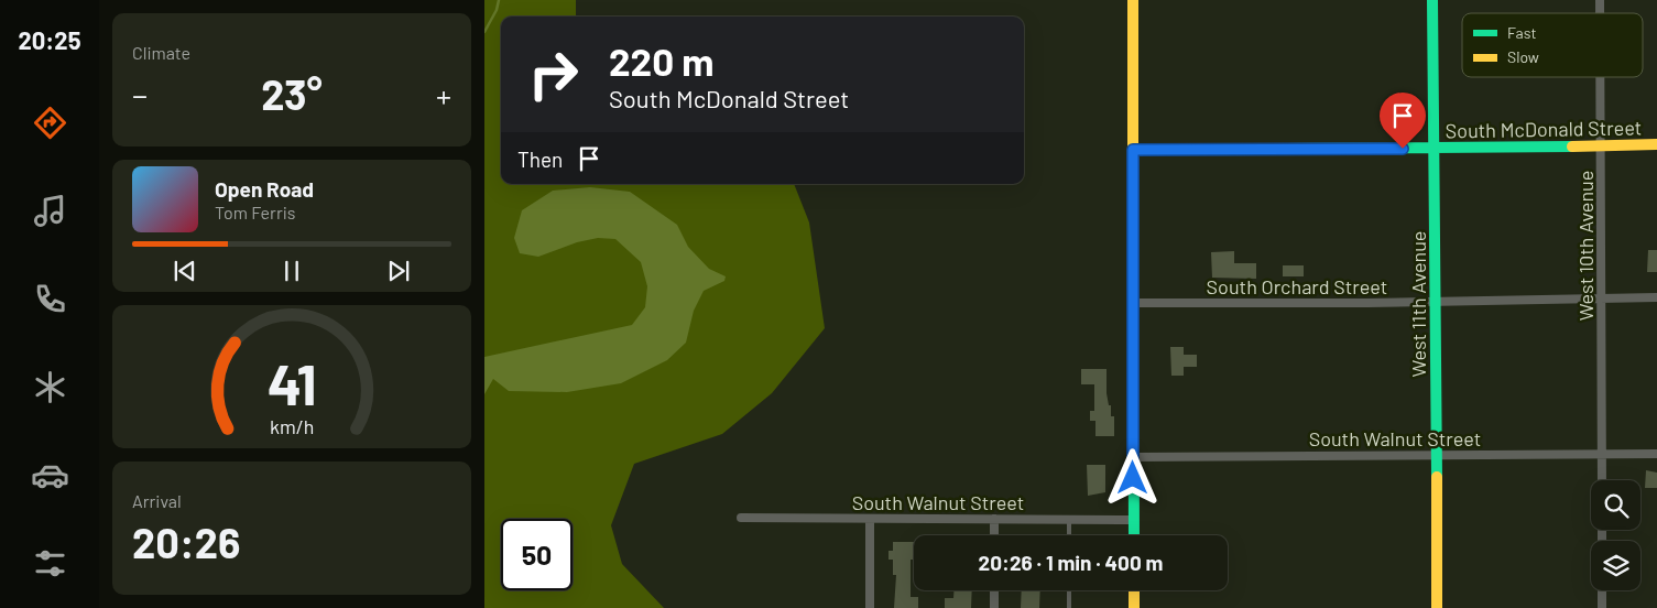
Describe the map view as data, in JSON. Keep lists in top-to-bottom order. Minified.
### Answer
{"streets":{"street":["South McDonald Street","West 10th Avenue","South Orchard Street","West 11th Avenue","South Walnut Street"]},"crossings":[["South McDonald Street","West 10th Avenue"],["South McDonald Street","West 11th Avenue"],["West 10th Avenue","South Orchard Street"],["West 10th Avenue","South Walnut Street"],["South Orchard Street","West 11th Avenue"],["West 11th Avenue","South Walnut Street"]],"legend":["Fast","Slow"],"page":{"tabs":"20:25","tile":["Climate",["Arrival","20:26"]],"turn":["220 m","South McDonald Street"],"heat":["−","23°","+"],"then":"Then","song":["Open Road","Tom Ferris"],"limit":"50","trip":"20:26 · 1 min · 400 m","gauge":["41","km/h"]}}
